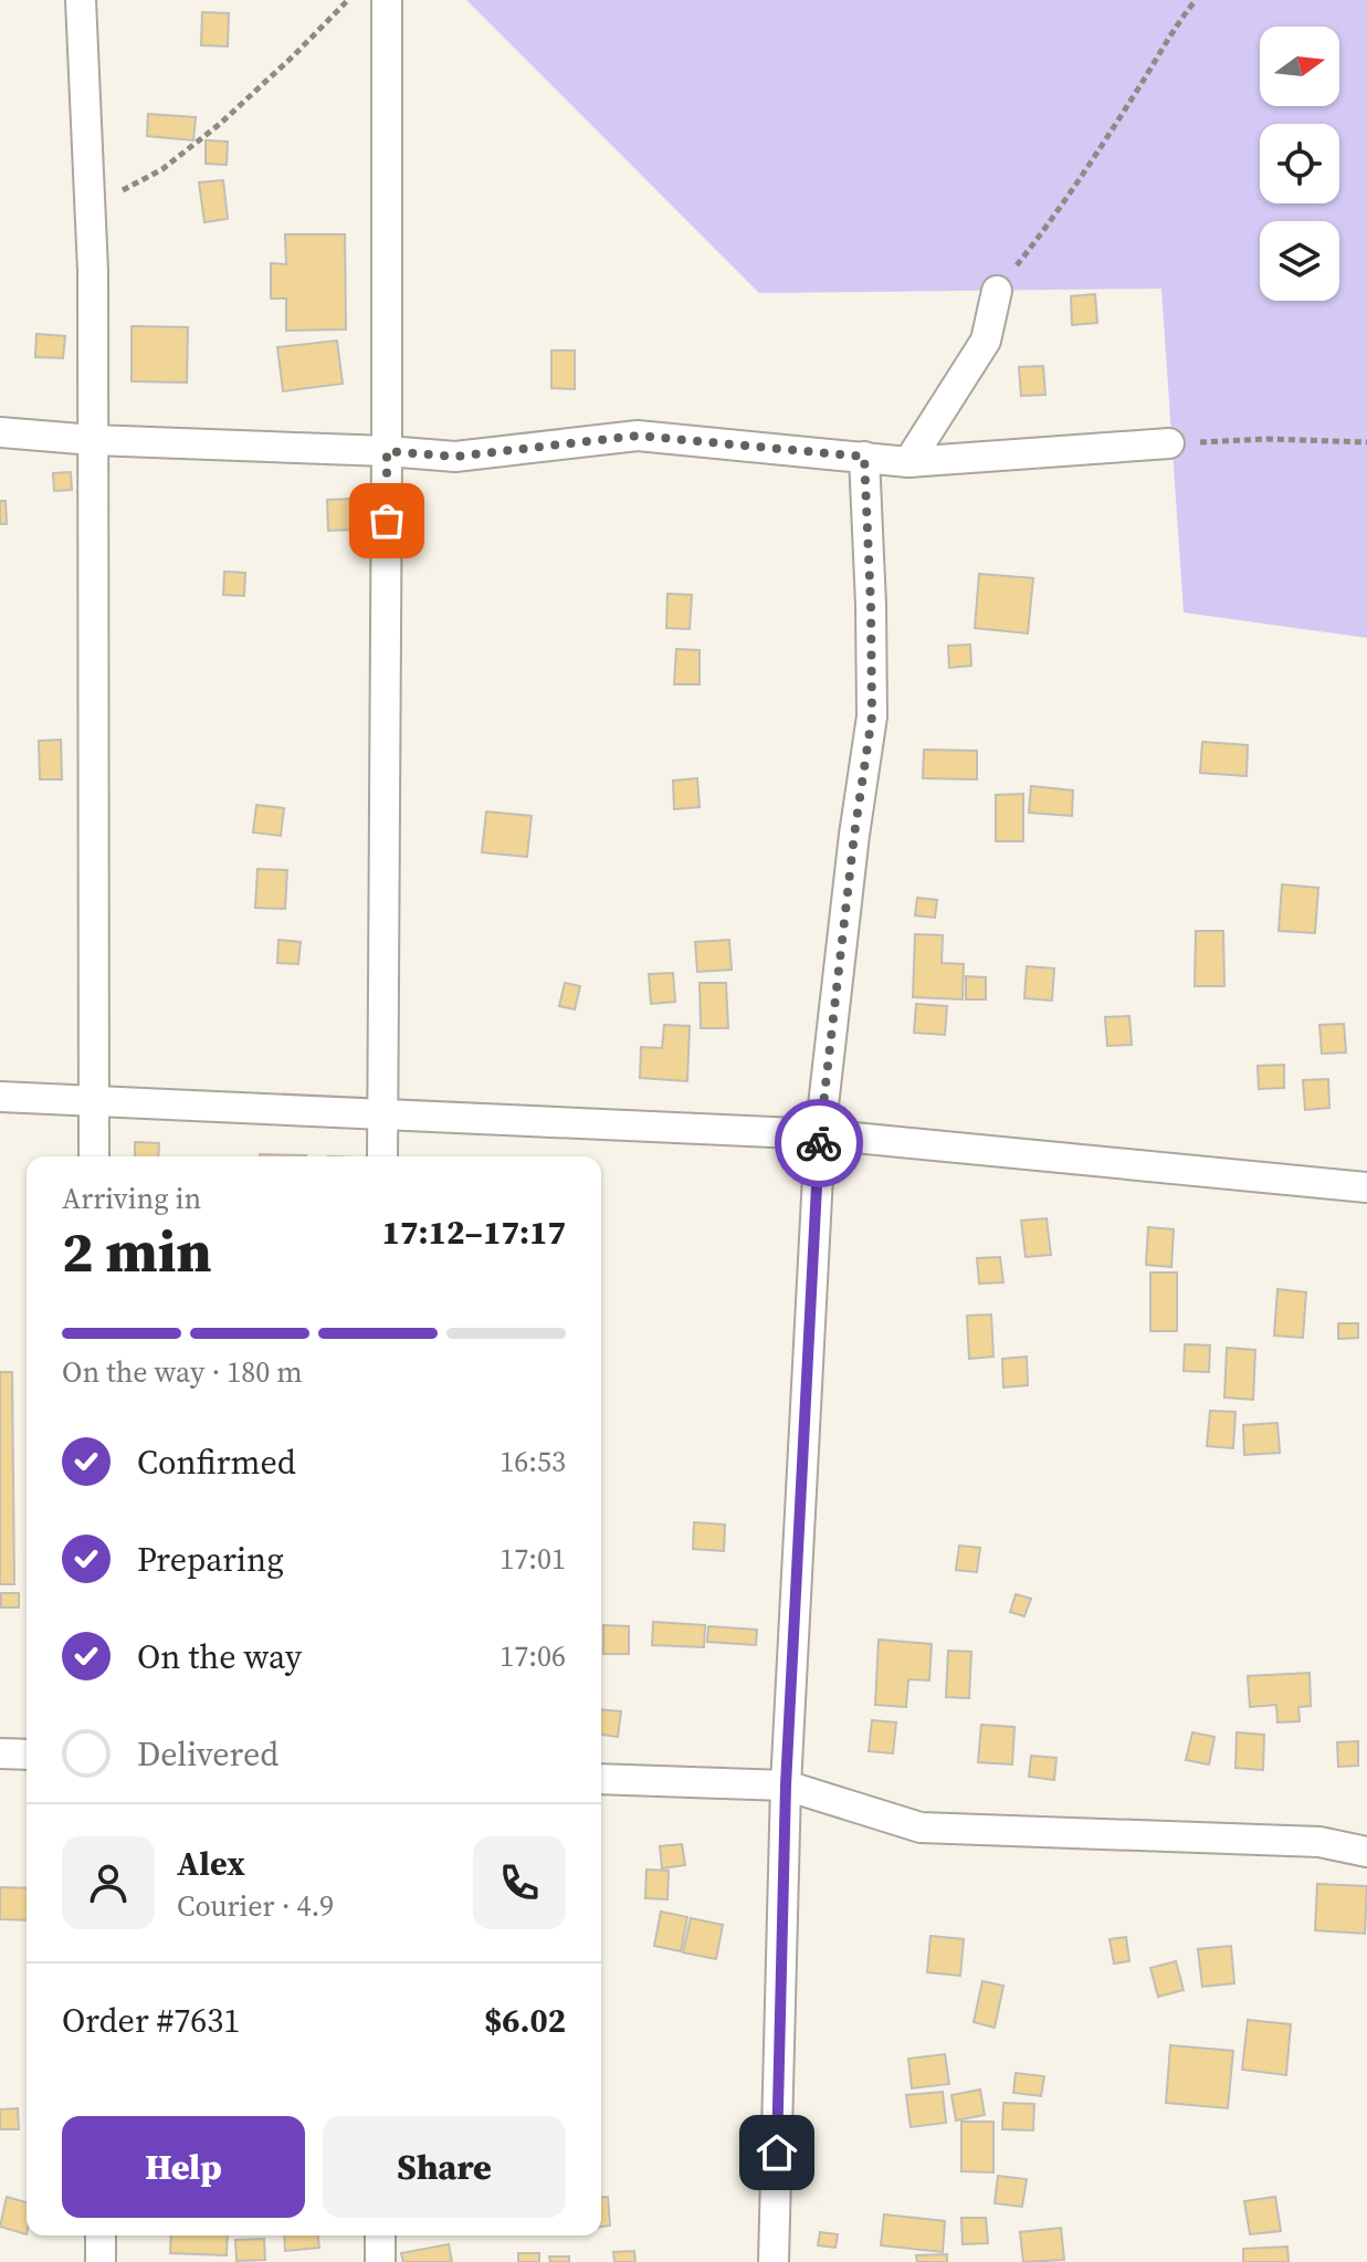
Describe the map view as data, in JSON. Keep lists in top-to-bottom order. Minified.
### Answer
{"north":"right","page":{"heading":["2 min","Arriving in","17:12–17:17"],"panel":["Alex","Courier · 4.9","Order #7631","$6.02"],"bar":"On the way · 180 m","list":[["Confirmed","16:53"],["Preparing","17:01"],["On the way","17:06"],"Delivered"],"buttons":["Help","Share"]}}
